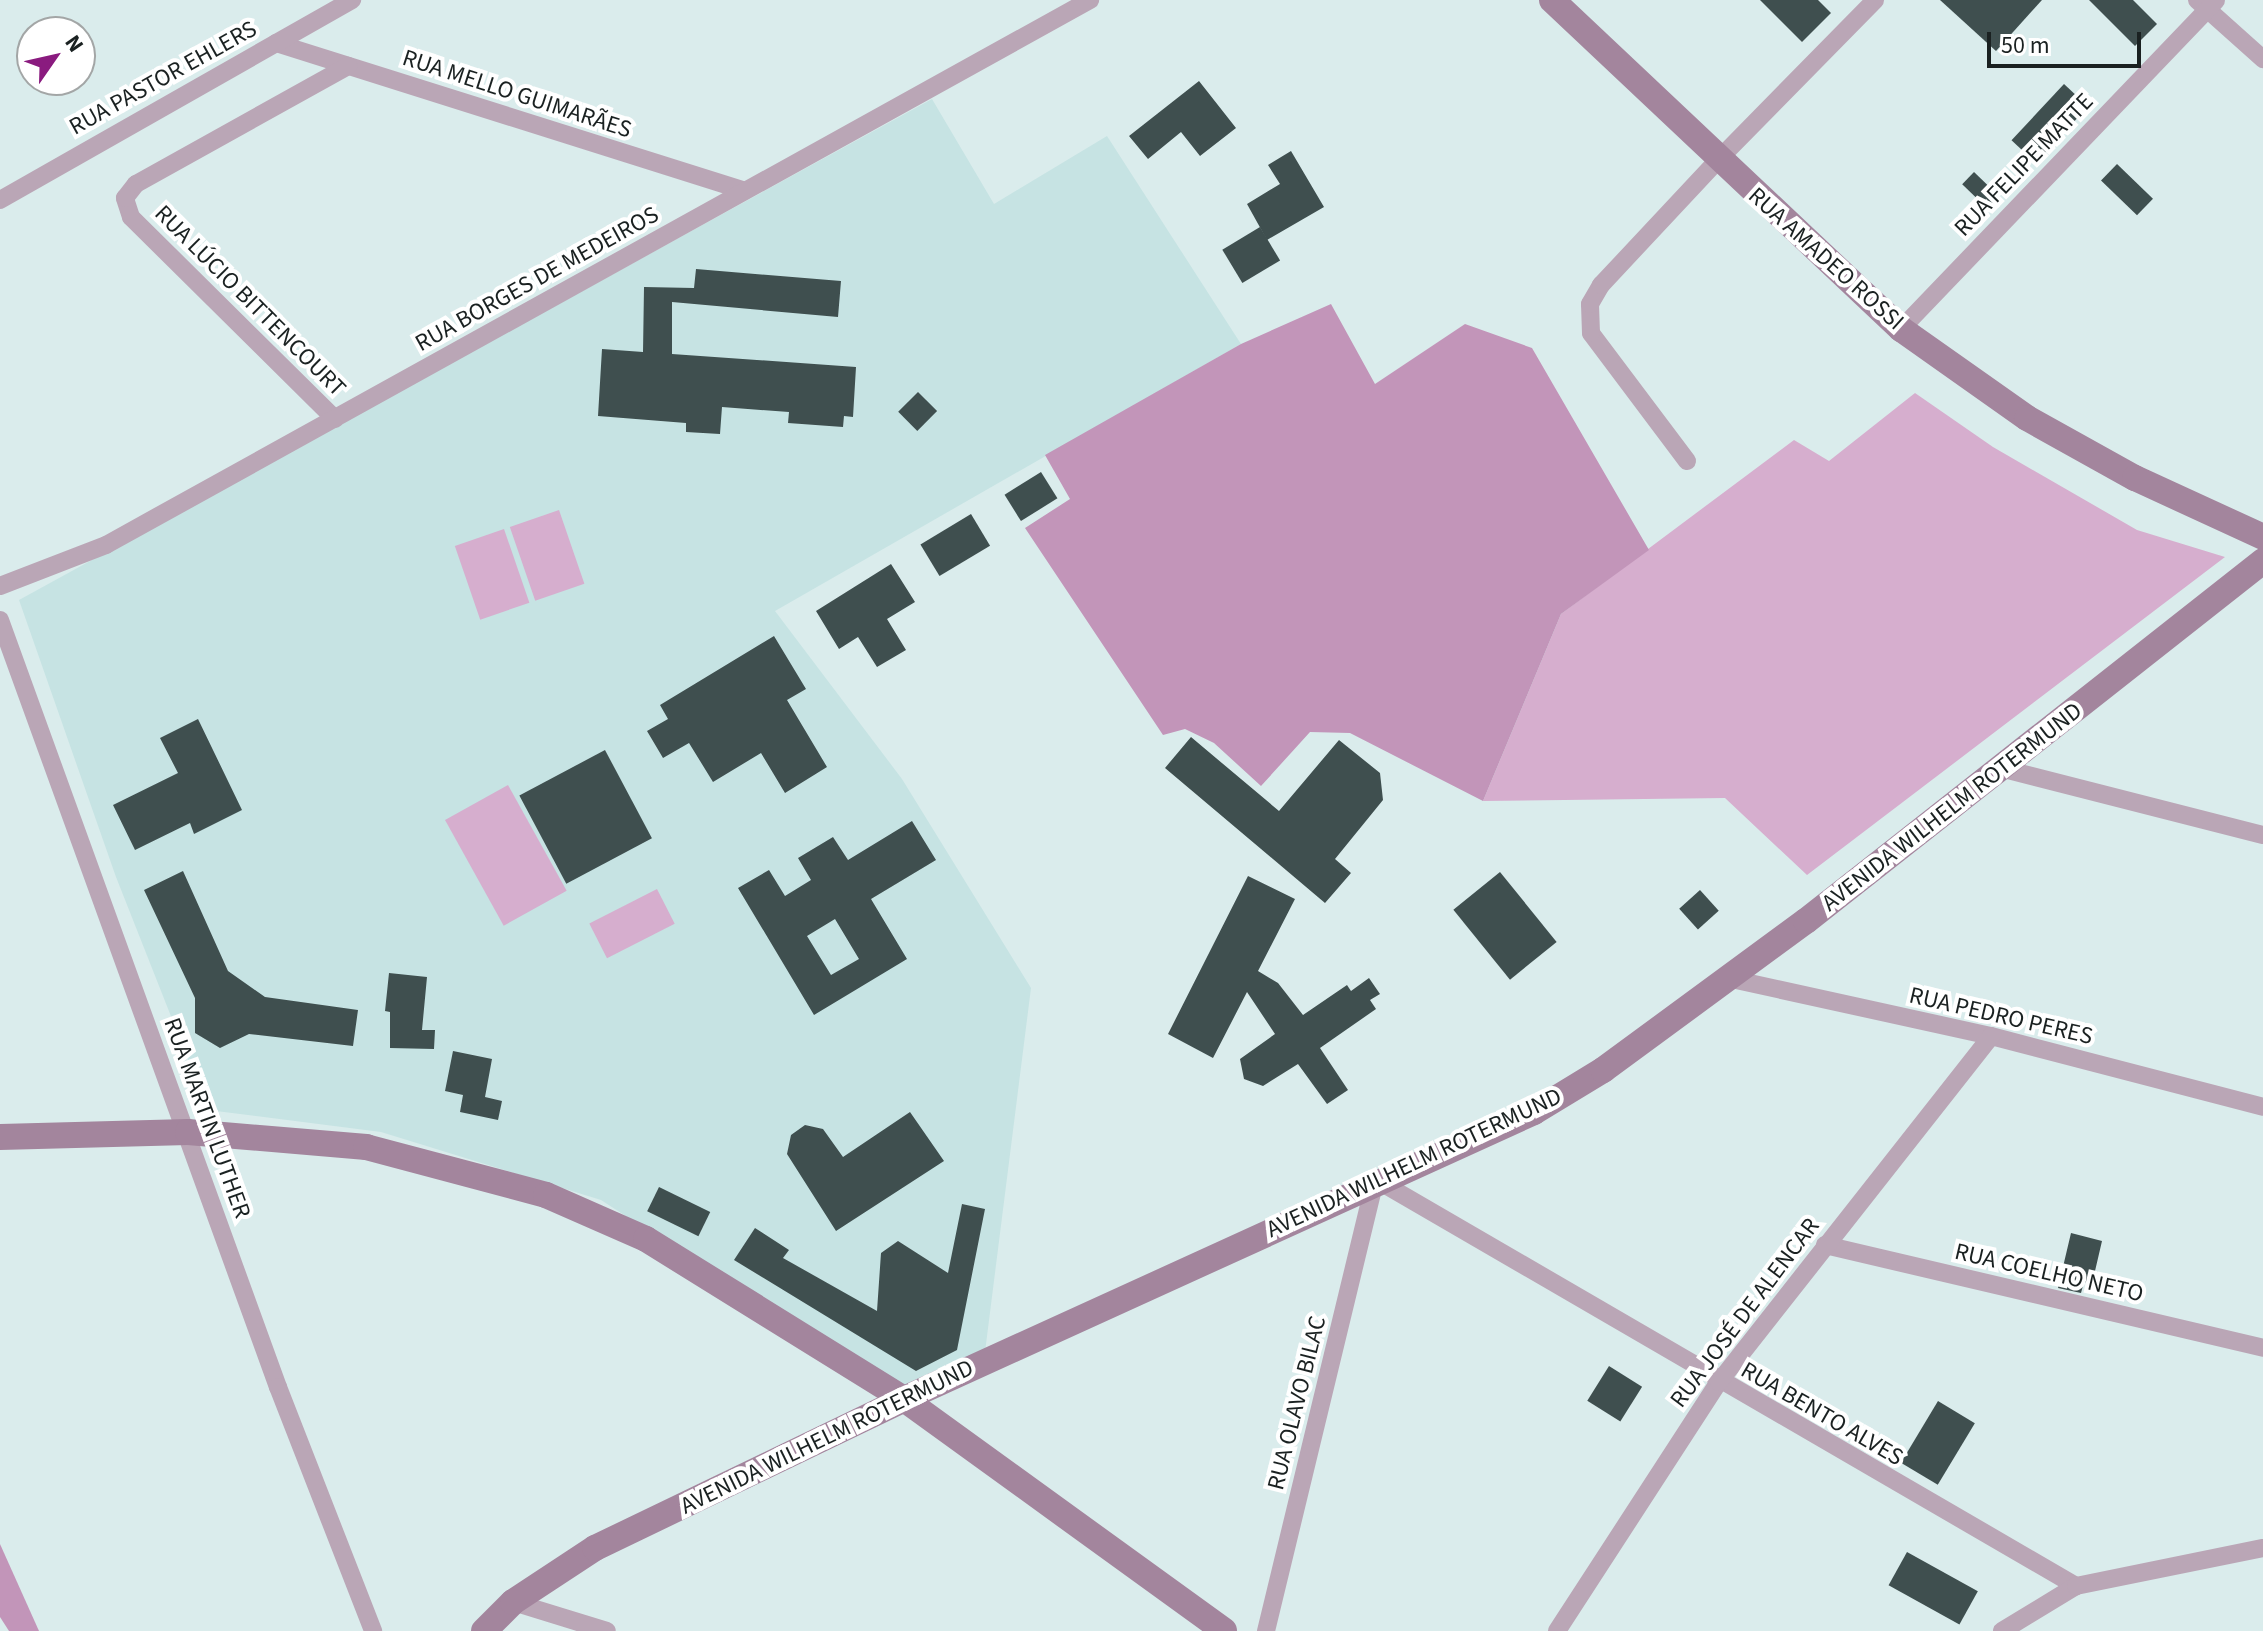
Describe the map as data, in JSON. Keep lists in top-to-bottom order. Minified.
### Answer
{"streets":{"street":["RUA PASTOR EHLERS","RUA MELLO GUIMARÃES","RUA FELIPE MATTE","RUA AMADEO ROSSI","RUA BORGES DE MEDEIROS","RUA LÚCIO BITTENCOURT","AVENIDA WILHELM ROTERMUND","RUA PEDRO PERES","RUA MARTIN LUTHER","RUA COELHO NETO","RUA JOSÉ DE ALENCAR","RUA OLAVO BILAC","RUA BENTO ALVES"]},"crossings":[["RUA PASTOR EHLERS","RUA MELLO GUIMARÃES"],["RUA MELLO GUIMARÃES","RUA BORGES DE MEDEIROS"],["RUA MELLO GUIMARÃES","RUA LÚCIO BITTENCOURT"],["RUA FELIPE MATTE","RUA AMADEO ROSSI"],["RUA BORGES DE MEDEIROS","RUA LÚCIO BITTENCOURT"],["AVENIDA WILHELM ROTERMUND","RUA PEDRO PERES"],["AVENIDA WILHELM ROTERMUND","RUA OLAVO BILAC"],["AVENIDA WILHELM ROTERMUND","RUA BENTO ALVES"],["RUA PEDRO PERES","RUA JOSÉ DE ALENCAR"],["RUA COELHO NETO","RUA JOSÉ DE ALENCAR"],["RUA JOSÉ DE ALENCAR","RUA BENTO ALVES"],["RUA OLAVO BILAC","RUA BENTO ALVES"]],"scale_bar":"50 m","north":"top right"}
